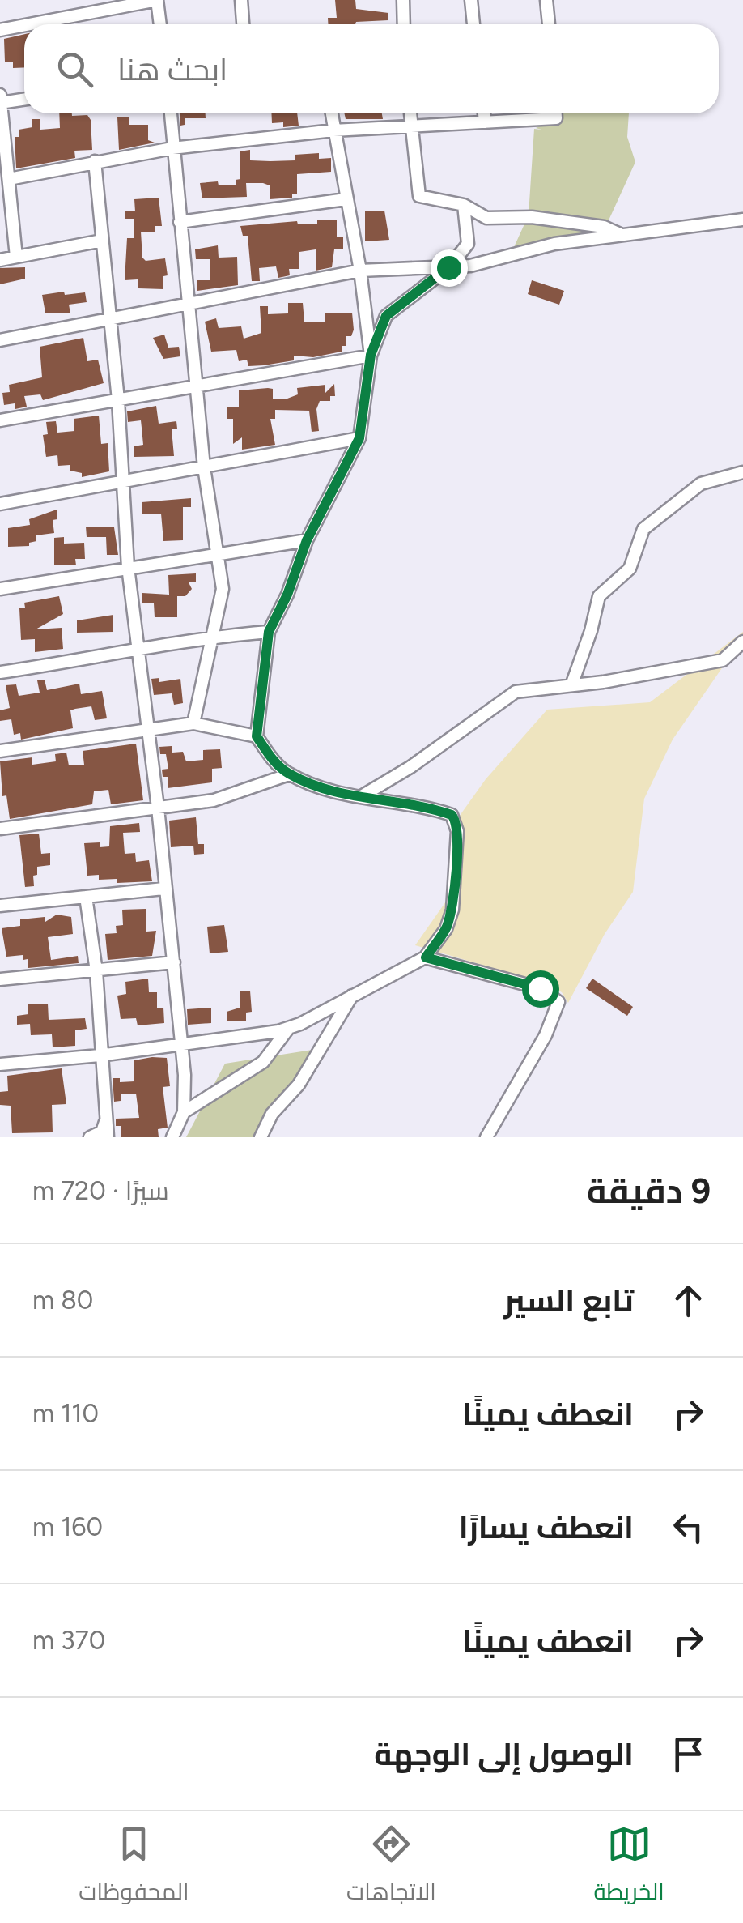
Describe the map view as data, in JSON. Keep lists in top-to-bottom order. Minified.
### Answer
{"page":{"search":"ابحث هنا","heading":["9 دقيقة","سيرًا · 720 m"],"list":[["تابع السير","80 m"],["انعطف يمينًا","110 m"],["انعطف يسارًا","160 m"],["انعطف يمينًا","370 m"],"الوصول إلى الوجهة"],"nav":["الخريطة","الاتجاهات","المحفوظات"]}}
